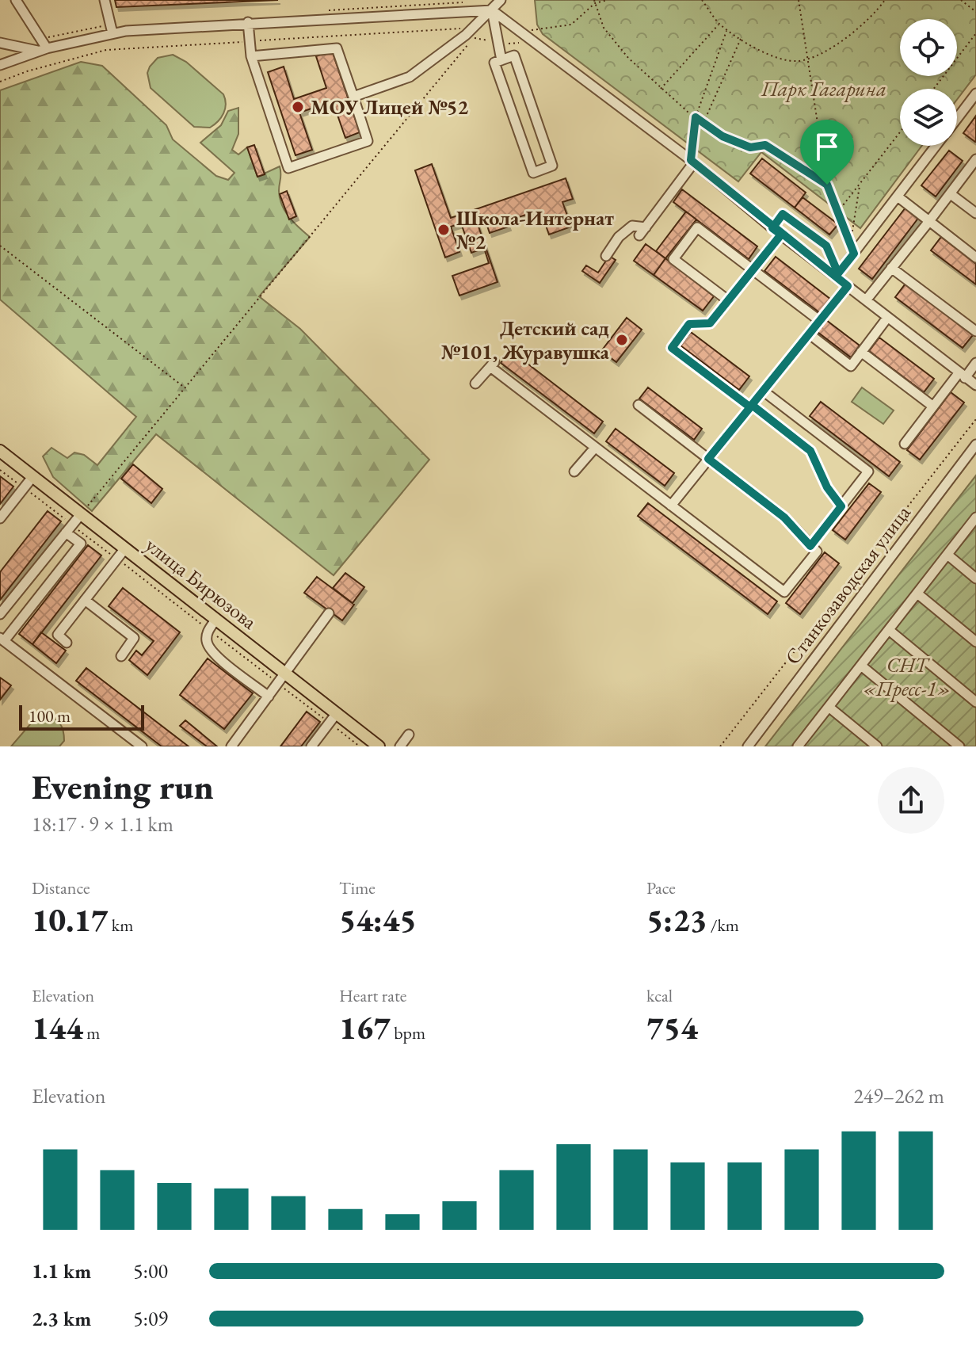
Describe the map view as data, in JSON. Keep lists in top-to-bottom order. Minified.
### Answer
{"streets":{"main road":["улица Бирюзова"],"street":["Станкозаводская улица"]},"parks":["Парк Гагарина","СНТ «Пресс-1»"],"places":["МОУ Лицей №52","Школа-Интернат №2","Детский сад №101, Журавушка"],"scale_bar":"100 m","page":{"scale":"100 m","heading":["Evening run","18:17 · 9 × 1.1 km"],"stats":[["Distance","10.17 km"],["Time","54:45"],["Pace","5:23 /km"],["Elevation","144 m"],["Heart rate","167 bpm"],["kcal","754"]],"chart":["Elevation","249–262 m"],"list":[{"name":"1.1 km","note":"5:00"},{"name":"2.3 km","note":"5:09"}]}}
